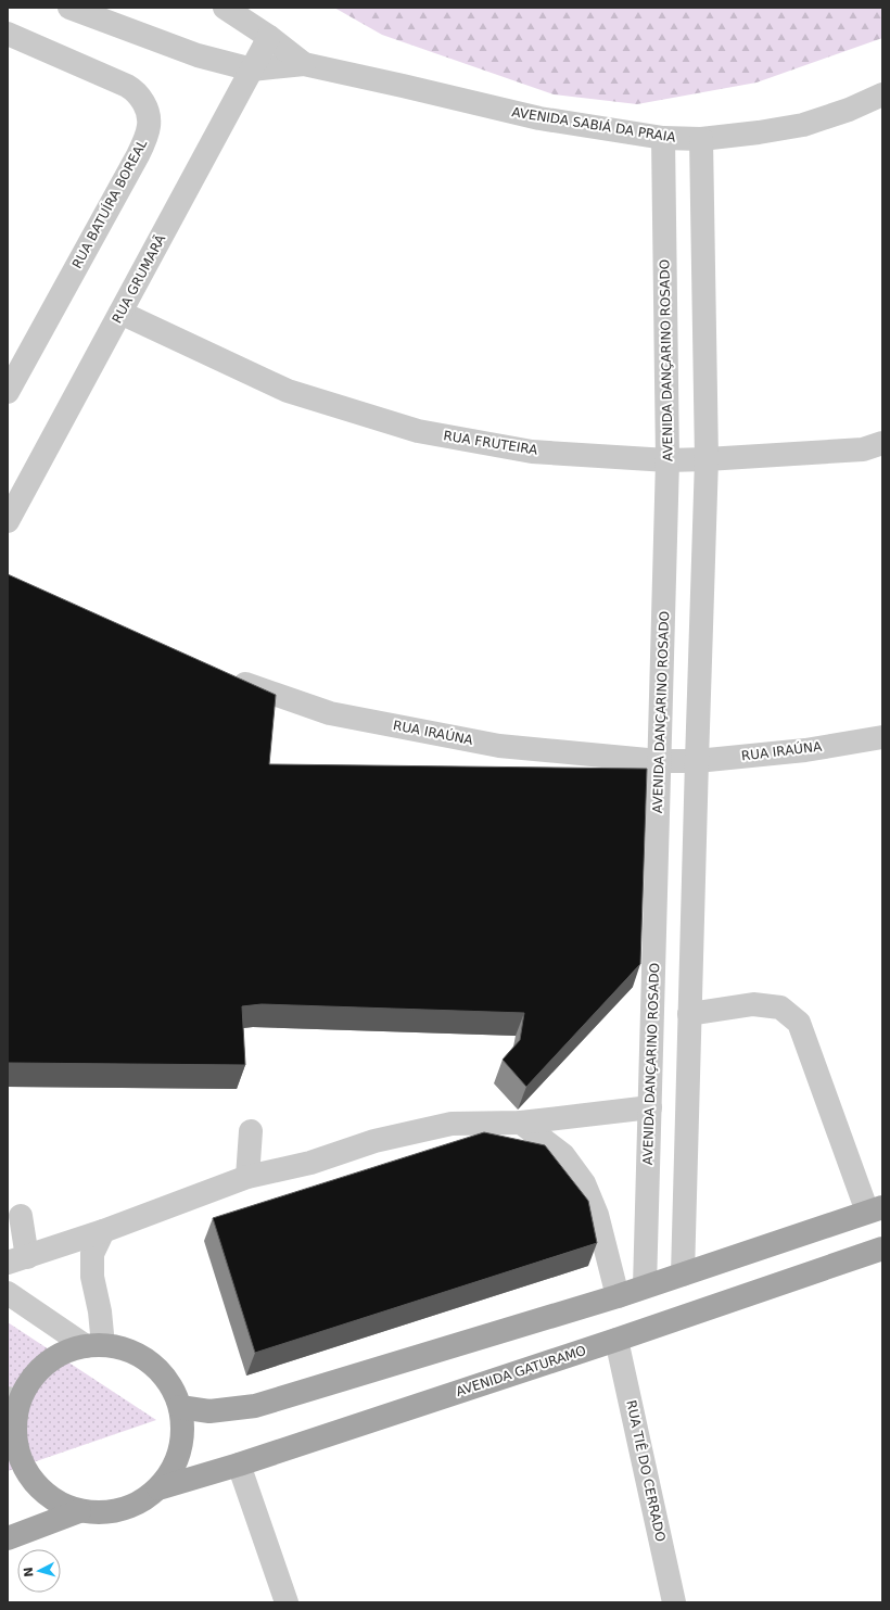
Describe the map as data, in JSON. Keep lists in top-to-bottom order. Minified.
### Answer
{"streets":{"main road":["AVENIDA GATURAMO"],"street":["AVENIDA SABIÁ DA PRAIA","RUA BATUÍRA BOREAL","RUA GRUMARÃ","AVENIDA DANÇARINO ROSADO","RUA FRUTEIRA","RUA IRAÚNA","RUA TIÊ DO CERRADO"]},"crossings":[["AVENIDA SABIÁ DA PRAIA","RUA GRUMARÃ"],["AVENIDA SABIÁ DA PRAIA","AVENIDA DANÇARINO ROSADO"],["RUA GRUMARÃ","RUA FRUTEIRA"],["AVENIDA DANÇARINO ROSADO","RUA FRUTEIRA"],["AVENIDA DANÇARINO ROSADO","RUA IRAÚNA"],["AVENIDA GATURAMO","RUA TIÊ DO CERRADO"]],"north":"left"}
